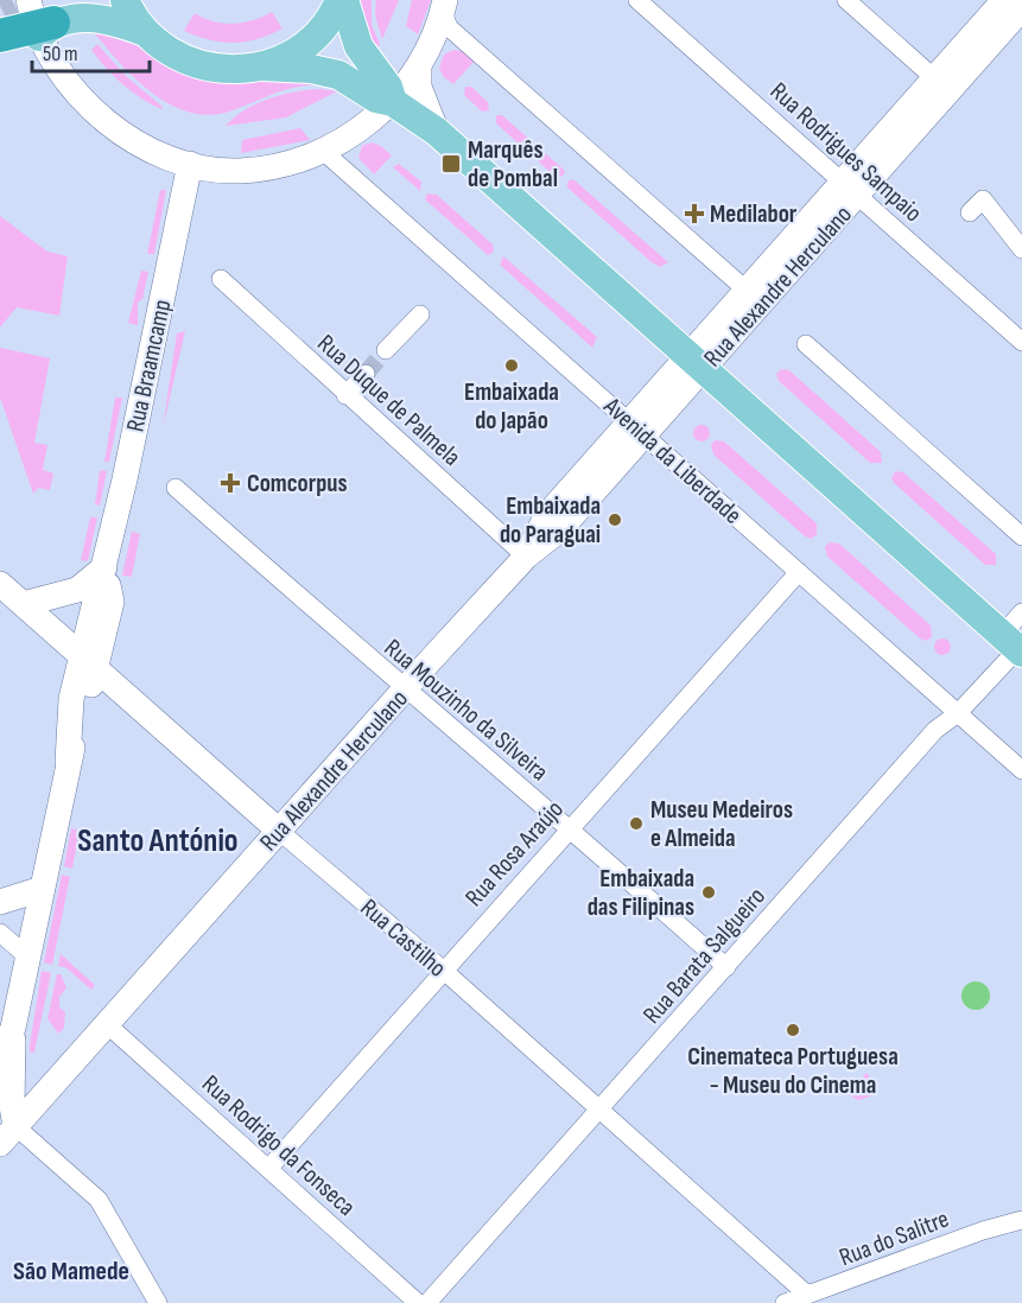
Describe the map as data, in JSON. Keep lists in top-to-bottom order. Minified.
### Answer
{"streets":{"street":["Rua Rodrigues Sampaio","Rua Alexandre Herculano","Rua Braamcamp","Rua Duque de Palmela","Avenida da Liberdade","Rua Mouzinho da Silveira","Rua Rosa Araújo","Rua Castilho","Rua Barata Salgueiro","Rua Rodrigo da Fonseca","Rua do Salitre"]},"crossings":[["Rua Rodrigues Sampaio","Rua Alexandre Herculano"],["Rua Alexandre Herculano","Rua Braamcamp"],["Rua Alexandre Herculano","Rua Duque de Palmela"],["Rua Alexandre Herculano","Avenida da Liberdade"],["Rua Alexandre Herculano","Rua Mouzinho da Silveira"],["Rua Alexandre Herculano","Rua Castilho"],["Rua Alexandre Herculano","Rua Rodrigo da Fonseca"],["Rua Braamcamp","Rua Castilho"],["Avenida da Liberdade","Rua Rosa Araújo"],["Avenida da Liberdade","Rua Barata Salgueiro"],["Rua Mouzinho da Silveira","Rua Rosa Araújo"],["Rua Mouzinho da Silveira","Rua Barata Salgueiro"],["Rua Rosa Araújo","Rua Castilho"],["Rua Rosa Araújo","Rua Rodrigo da Fonseca"],["Rua Castilho","Rua Barata Salgueiro"],["Rua Castilho","Rua do Salitre"]],"districts":["Santo António","São Mamede"],"places":{"transit":["Marquês de Pombal"],"health":["Medilabor","Comcorpus"],"other":["Embaixada do Japão","Embaixada do Paraguai","Museu Medeiros e Almeida","Embaixada das Filipinas","Cinemateca Portuguesa - Museu do Cinema"]},"scale_bar":"50 m"}
